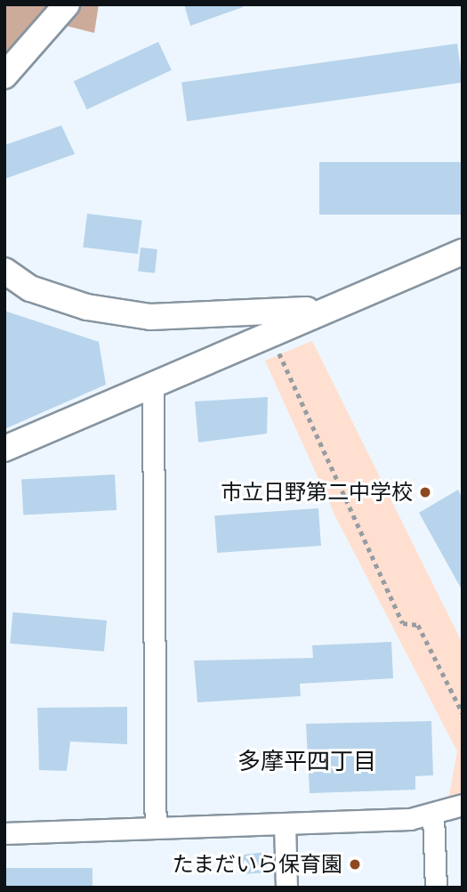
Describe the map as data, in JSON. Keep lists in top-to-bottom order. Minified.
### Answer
{"districts":["多摩平四丁目"],"places":["市立日野第二中学校","たまだいら保育園"]}
